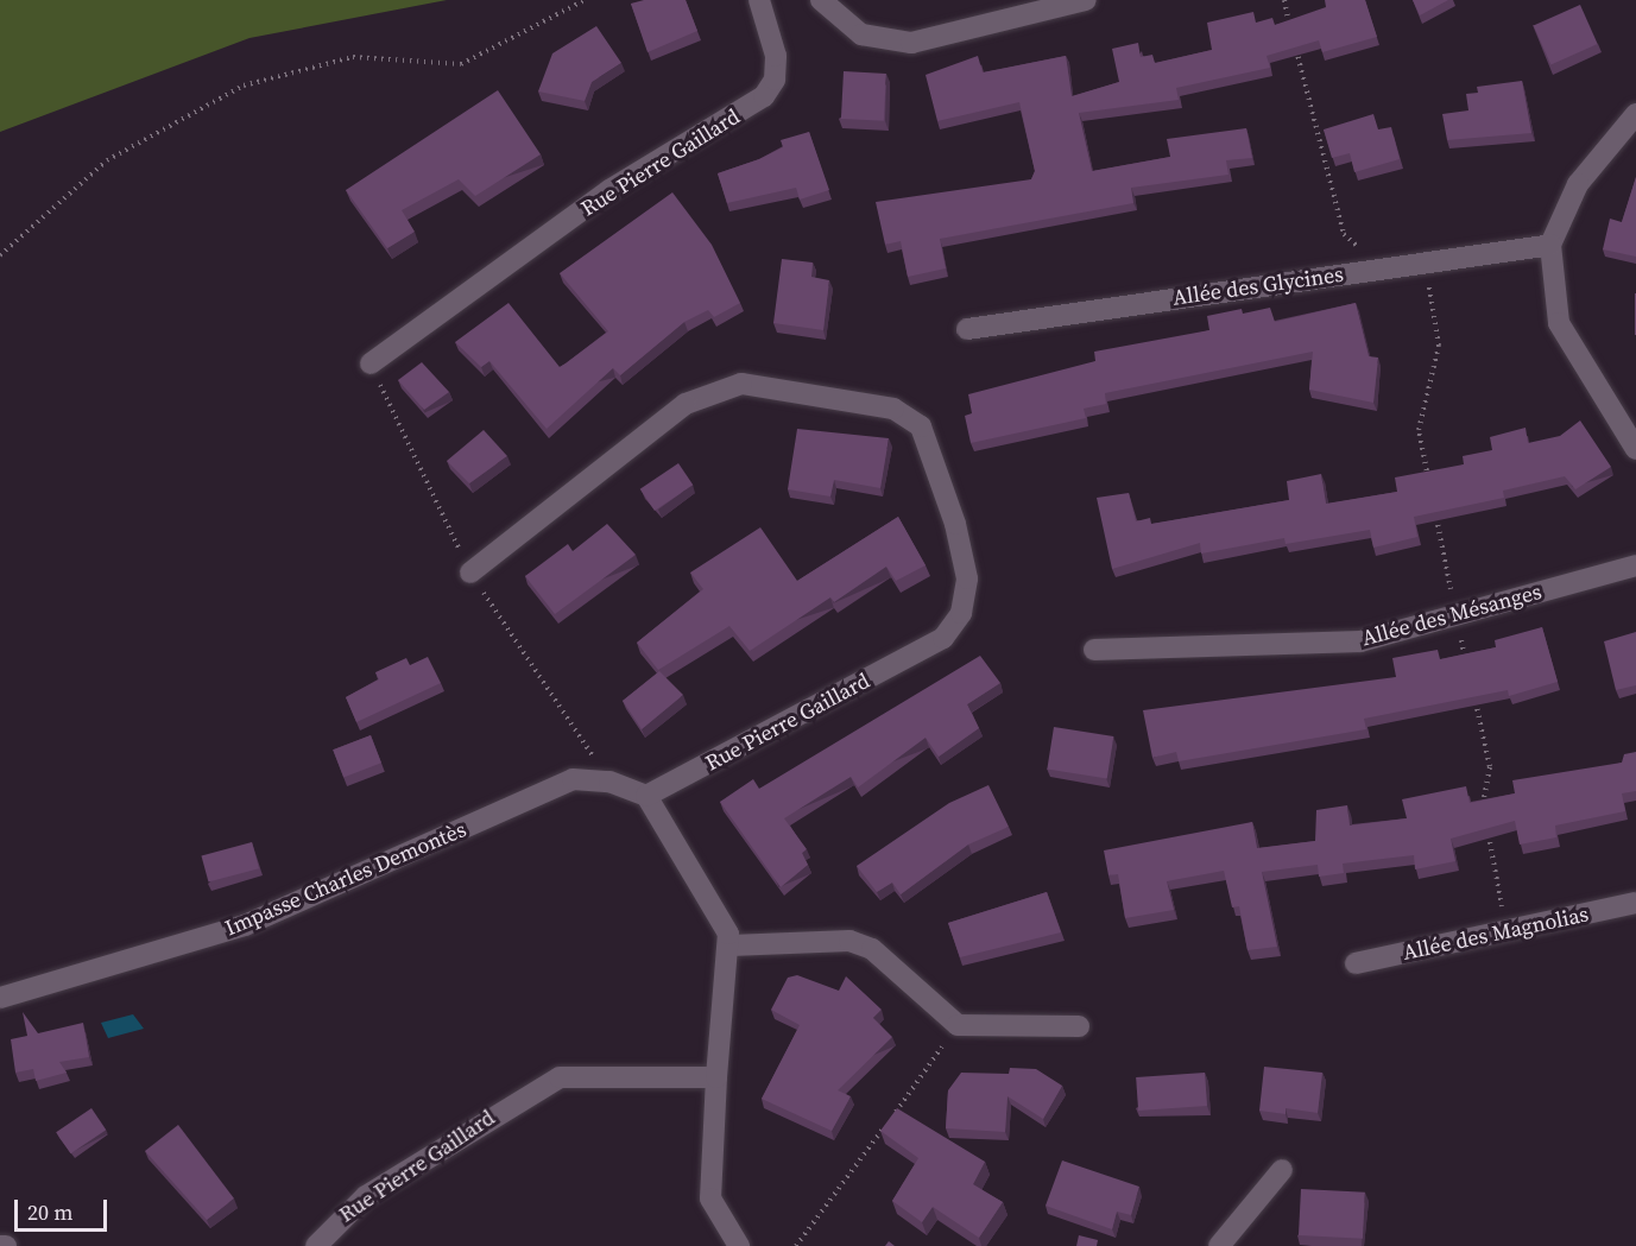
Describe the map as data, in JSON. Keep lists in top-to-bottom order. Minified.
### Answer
{"streets":{"street":["Rue Pierre Gaillard","Allée des Glycines","Allée des Mésanges","Impasse Charles Demontès","Allée des Magnolias"]},"crossings":[["Rue Pierre Gaillard","Impasse Charles Demontès"]],"scale_bar":"20 m"}
